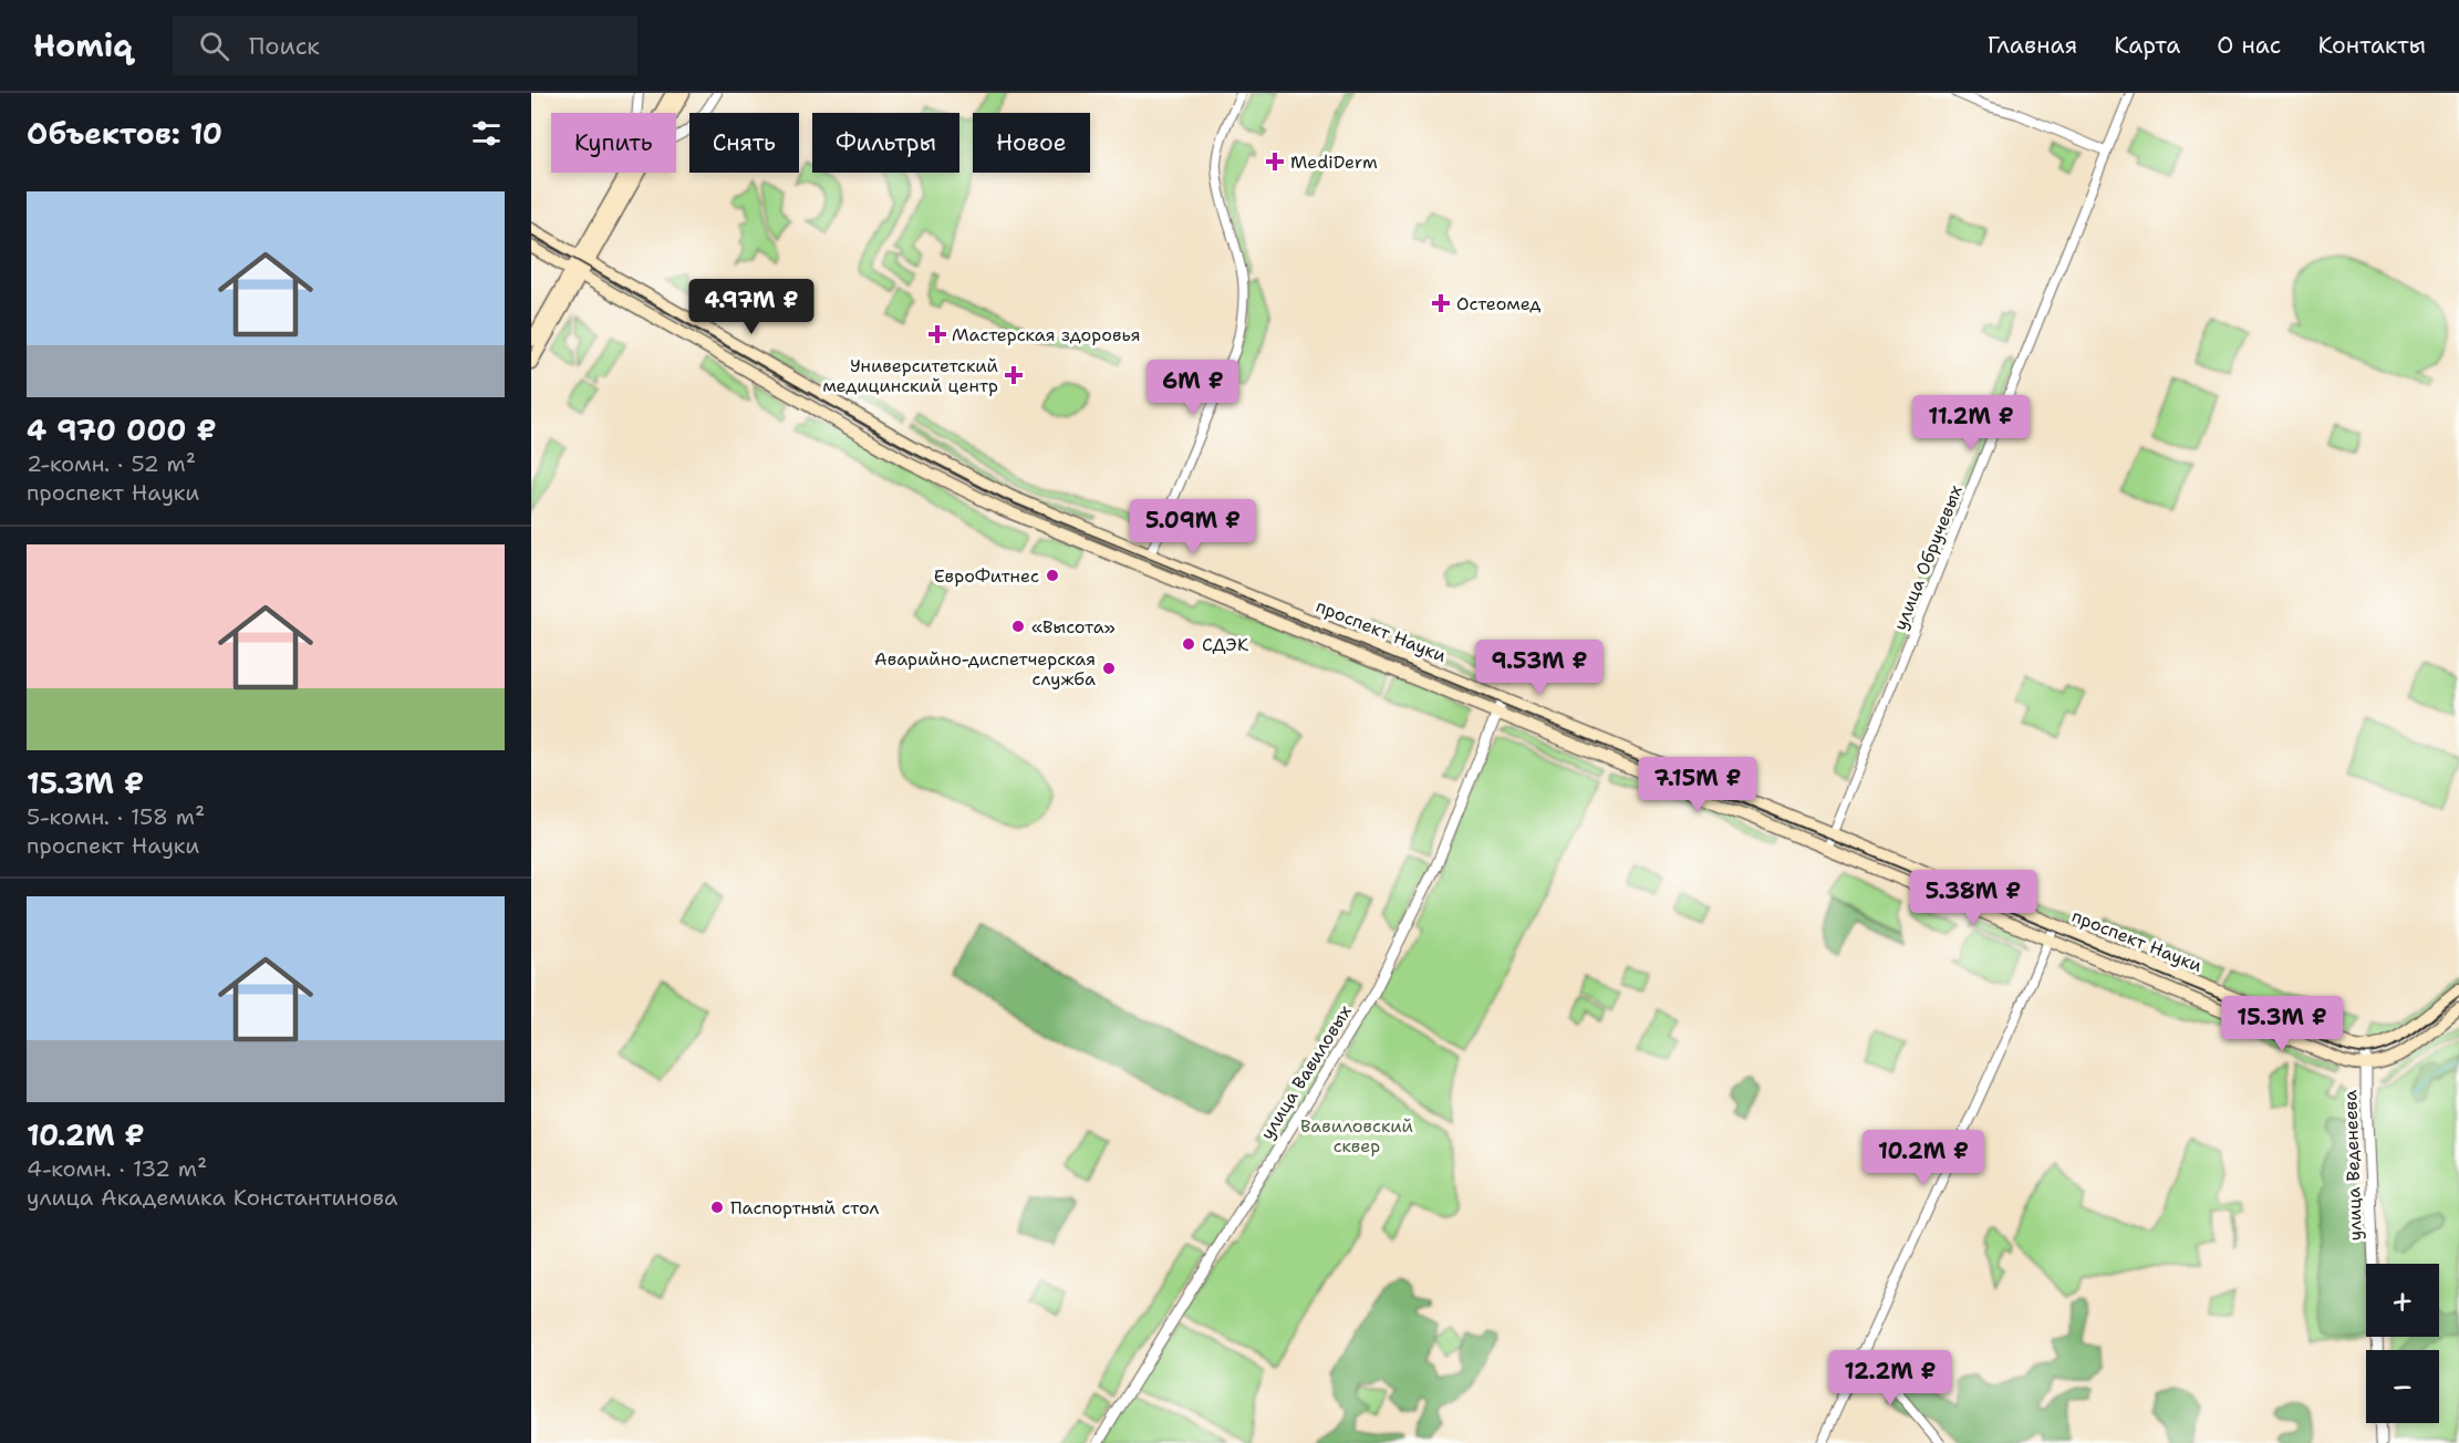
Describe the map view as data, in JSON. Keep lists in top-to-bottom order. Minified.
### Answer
{"streets":{"main road":["проспект Науки"],"street":["улица Обручевых","улица Вавиловых","улица Веденеева"]},"crossings":[["улица Обручевых","проспект Науки"],["проспект Науки","улица Вавиловых"],["проспект Науки","улица Веденеева"]],"parks":["Вавиловский сквер"],"places":{"health":["MediDerm","Остеомед","Мастерская здоровья","Университетский медицинский центр"],"other":["ЕвроФитнес","«Высота»","СДЭК","Аварийно-диспетчерская служба","Паспортный стол"]},"page":{"header":"Homiq","search":"Поиск","nav":["Главная","Карта","О нас","Контакты"],"heading":"Объектов: 10","chip":["Купить","Снять","Фильтры","Новое"],"list":[{"name":"4 970 000 ₽","note":"2-комн. · 52 m² · проспект Науки"},{"name":"15.3M ₽","note":"5-комн. · 158 m² · проспект Науки"},{"name":"10.2M ₽","note":"4-комн. · 132 m² · улица Академика Константинова"}],"price":["4.97M ₽","6M ₽","11.2M ₽","5.09M ₽","9.53M ₽","7.15M ₽","5.38M ₽","15.3M ₽","10.2M ₽","12.2M ₽"],"map_buttons":["+","−"]}}
